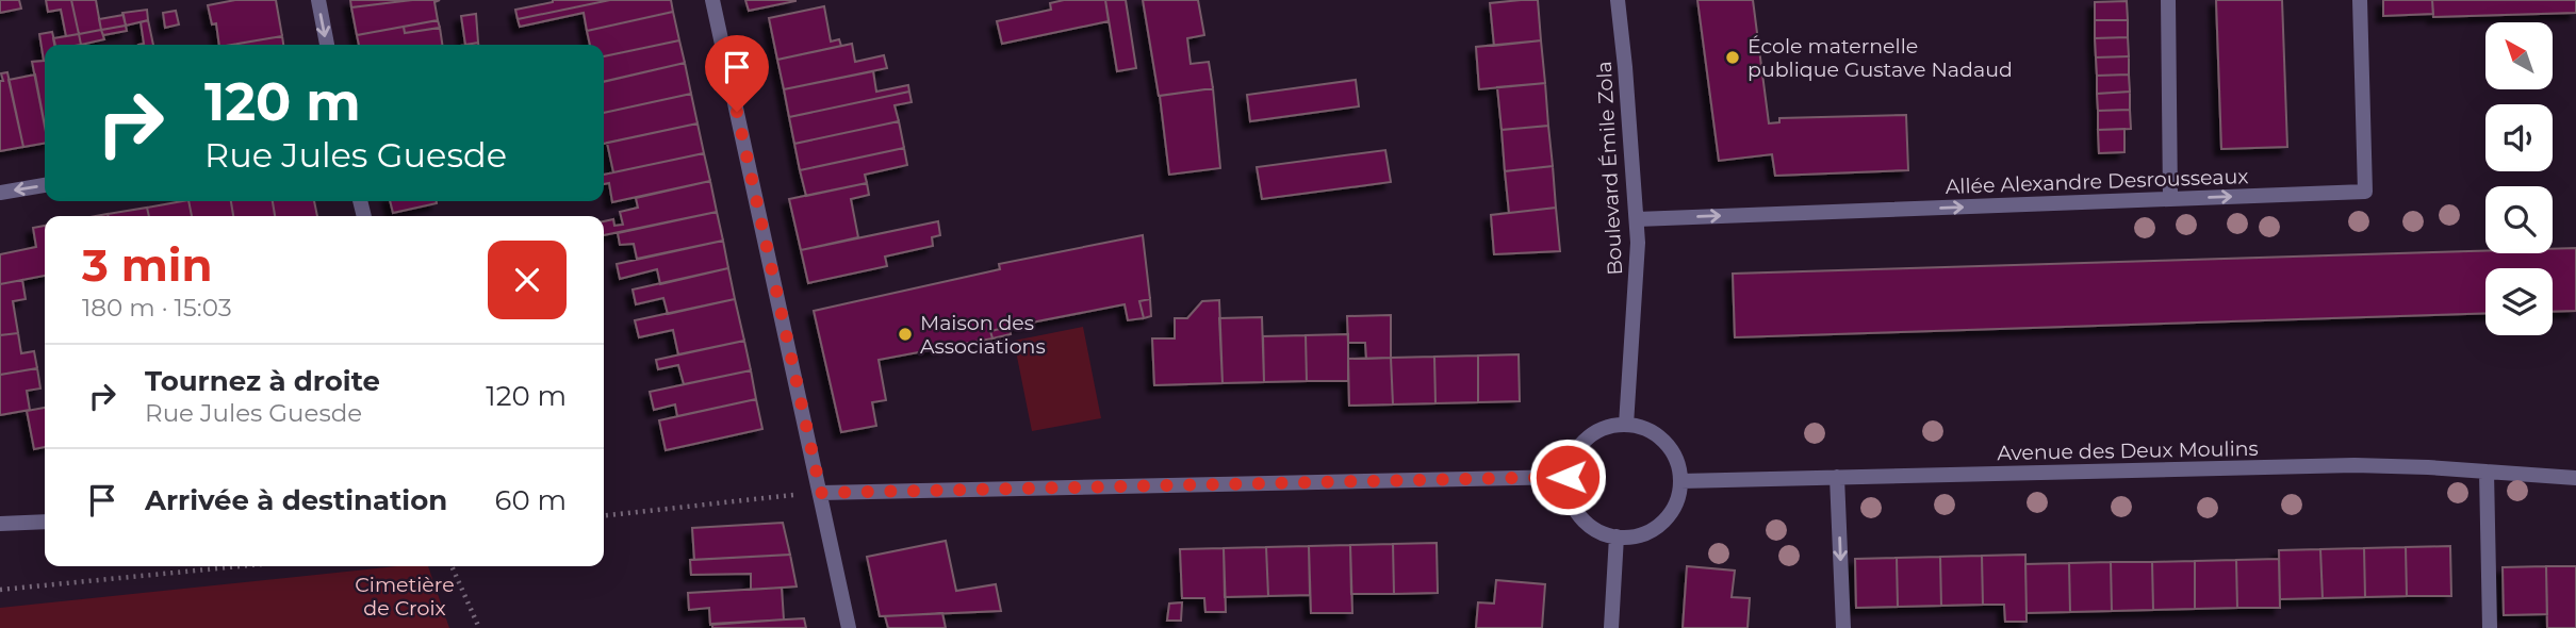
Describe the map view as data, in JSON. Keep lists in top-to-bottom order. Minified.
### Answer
{"streets":{"street":["Boulevard Émile Zola","Allée Alexandre Desrousseaux","Avenue des Deux Moulins"]},"crossings":[["Boulevard Émile Zola","Allée Alexandre Desrousseaux"],["Boulevard Émile Zola","Avenue des Deux Moulins"]],"one_way":["Allée Alexandre Desrousseaux"],"parks":["Cimetière de Croix"],"places":["École maternelle publique Gustave Nadaud","Maison des Associations"],"north":"top left","page":{"turn":["120 m","Rue Jules Guesde"],"heading":["3 min","180 m · 15:03"],"list":[{"name":"Tournez à droite","note":"Rue Jules Guesde","value":"120 m"},{"name":"Arrivée à destination","value":"60 m"}]}}
